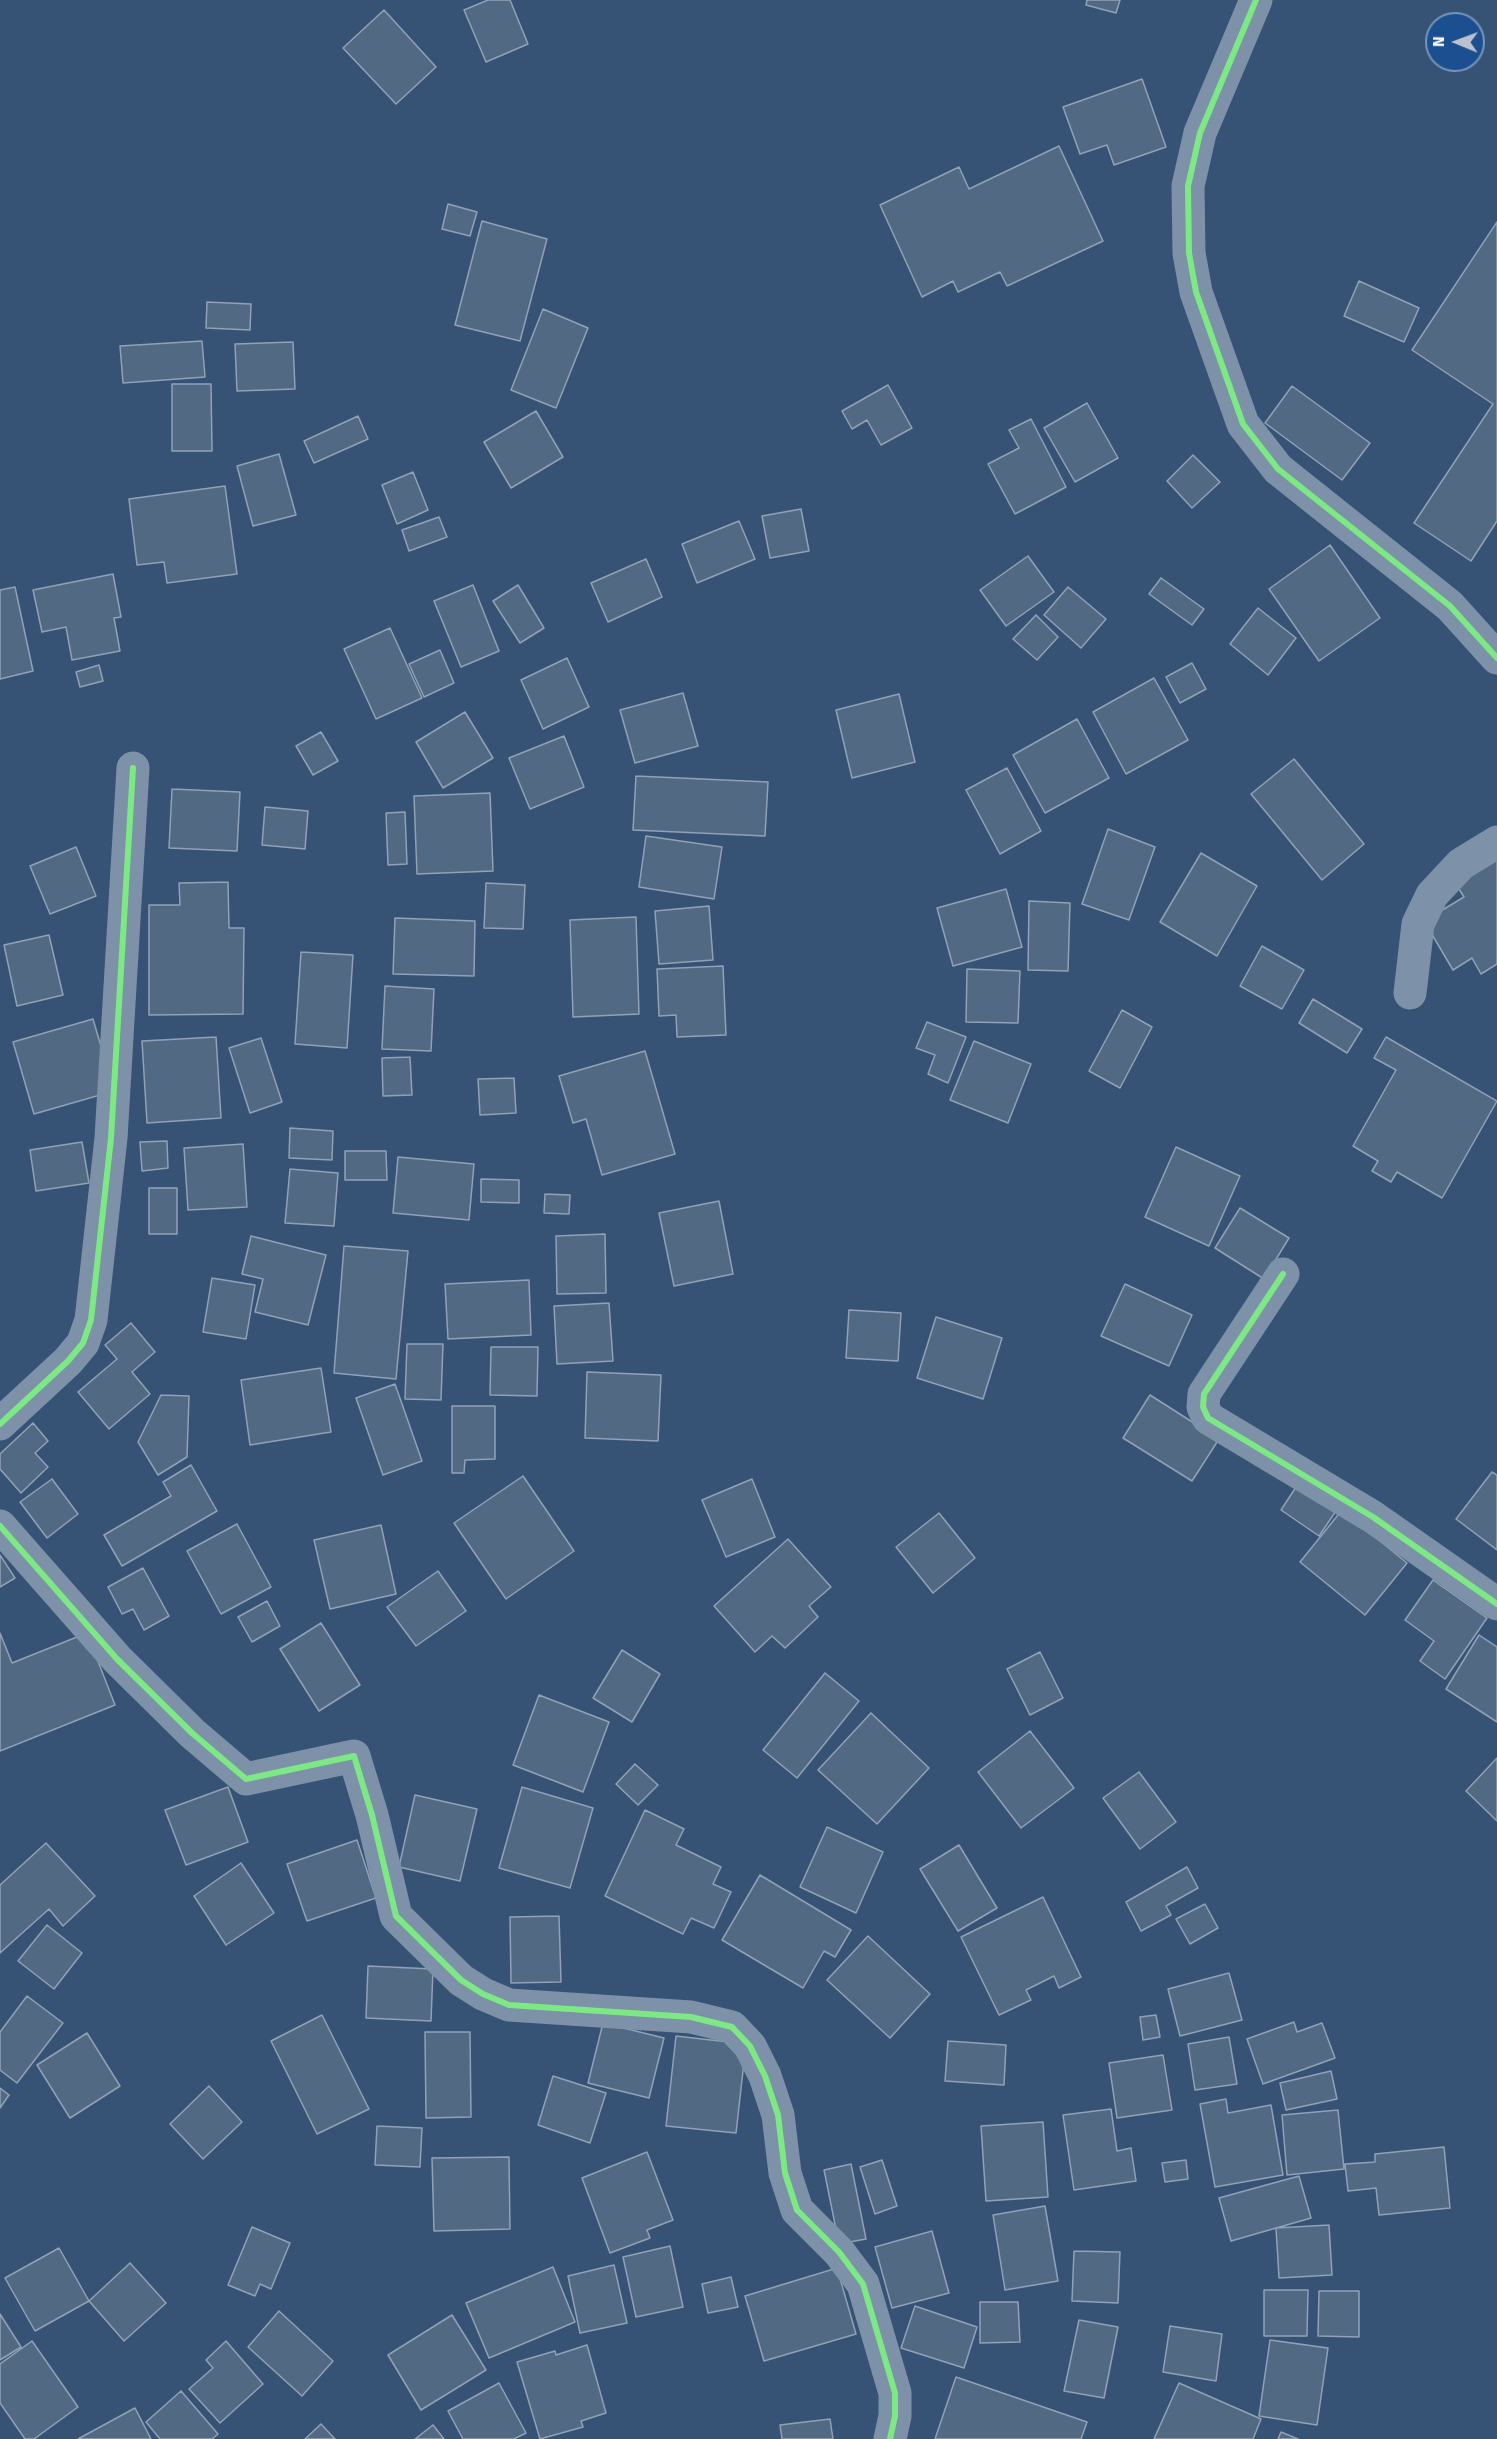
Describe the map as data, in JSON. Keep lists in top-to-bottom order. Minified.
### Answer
{"north":"left"}
